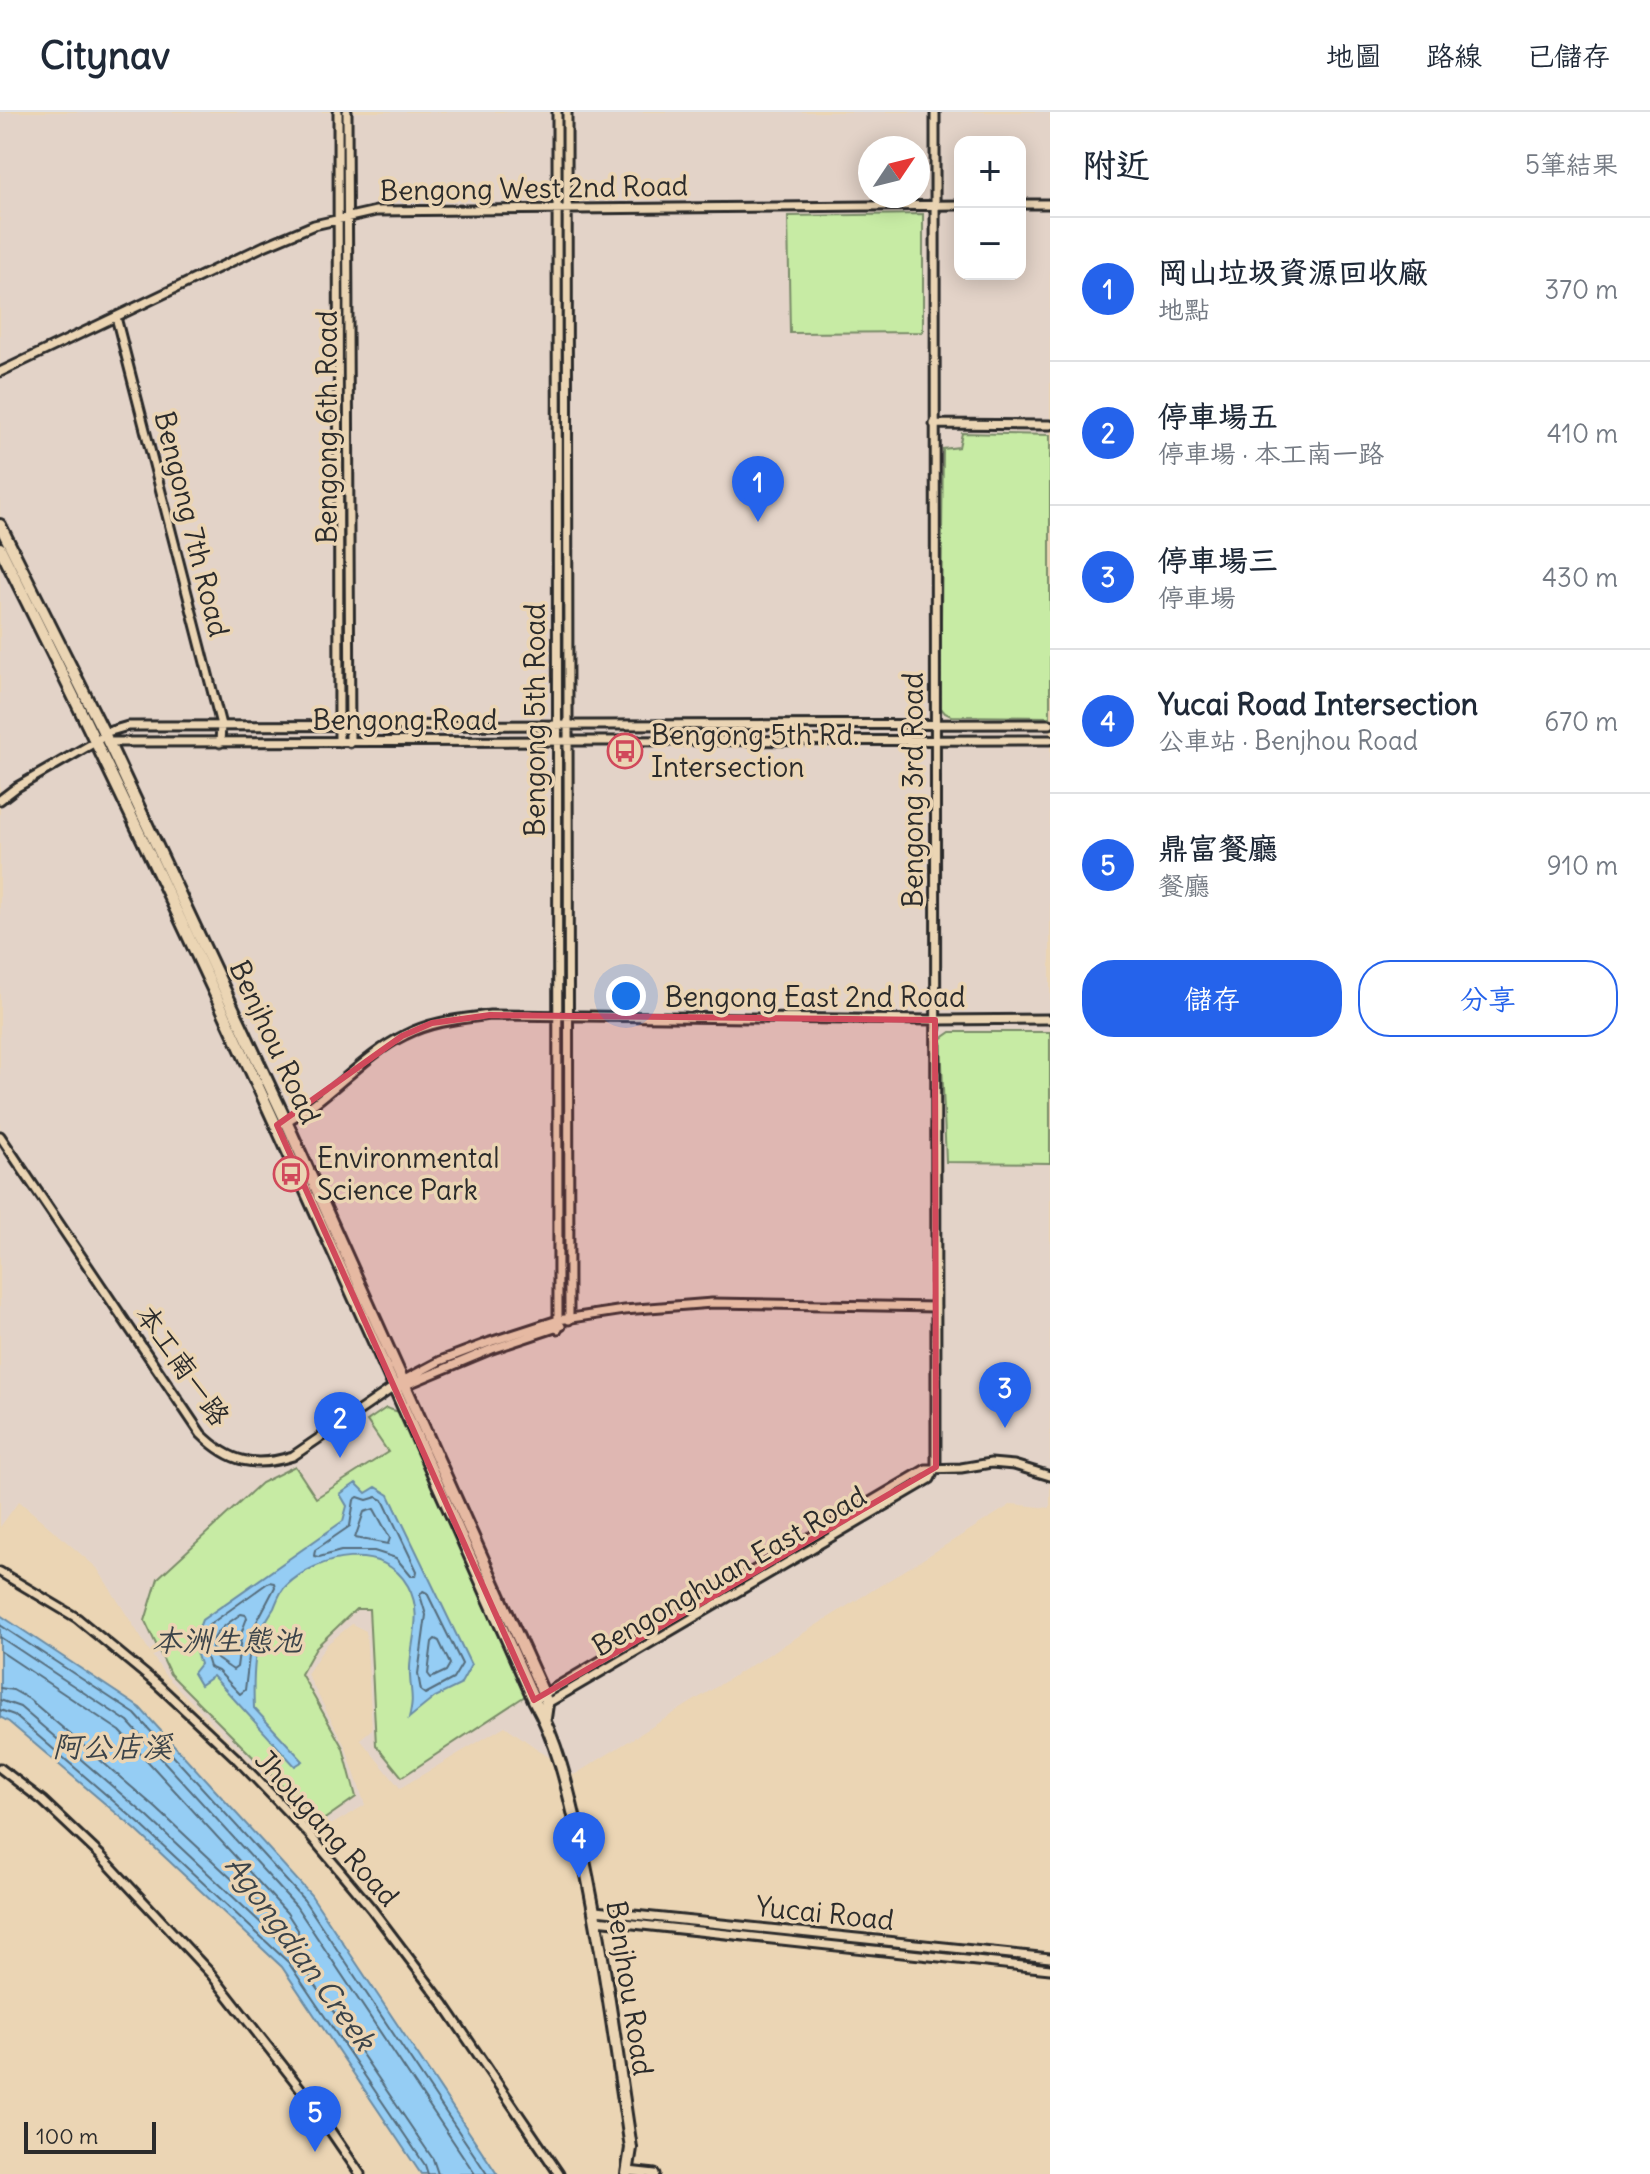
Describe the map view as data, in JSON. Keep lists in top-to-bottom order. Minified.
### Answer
{"streets":{"main road":["Benjhou Road"],"street":["Bengong West 2nd Road","Bengong 6th Road","Bengong 7th Road","Bengong Road","Bengong 5th Road","Bengong 3rd Road","Bengong East 2nd Road","本工南一路","Bengonghuan East Road","Jhougang Road","Yucai Road"]},"crossings":[["Bengong West 2nd Road","Bengong 6th Road"],["Bengong West 2nd Road","Bengong 7th Road"],["Bengong West 2nd Road","Bengong 5th Road"],["Bengong West 2nd Road","Bengong 3rd Road"],["Bengong 6th Road","Bengong Road"],["Bengong 7th Road","Bengong Road"],["Bengong Road","Bengong 5th Road"],["Bengong Road","Bengong 3rd Road"],["Bengong Road","Benjhou Road"],["Bengong 5th Road","Bengong East 2nd Road"],["Bengong 5th Road","本工南一路"],["Bengong 3rd Road","Bengong East 2nd Road"],["Bengong 3rd Road","本工南一路"],["Bengong 3rd Road","Bengonghuan East Road"],["Bengong East 2nd Road","Benjhou Road"],["Benjhou Road","本工南一路"],["Benjhou Road","Bengonghuan East Road"],["Benjhou Road","Yucai Road"]],"water":["本洲生態池","阿公店溪","Agongdian Creek"],"places":{"bus stop":["Bengong 5th Rd. Intersection","Environmental Science Park"]},"scale_bar":"100 m","north":"top right","page":{"header":"Citynav","nav":["地圖","路線","已儲存"],"heading":["附近","5筆結果"],"map_buttons":["+","−"],"list":[{"mark":"1","name":"岡山垃圾資源回收廠","note":"地點","value":"370 m"},{"mark":"2","name":"停車場五","note":"停車場 · 本工南一路","value":"410 m"},{"mark":"3","name":"停車場三","note":"停車場","value":"430 m"},{"mark":"4","name":"Yucai Road Intersection","note":"公車站 · Benjhou Road","value":"670 m"},{"mark":"5","name":"鼎富餐廳","note":"餐廳","value":"910 m"}],"pins":["1","3","2","4","5"],"buttons":["儲存","分享"],"scale":"100 m"}}
